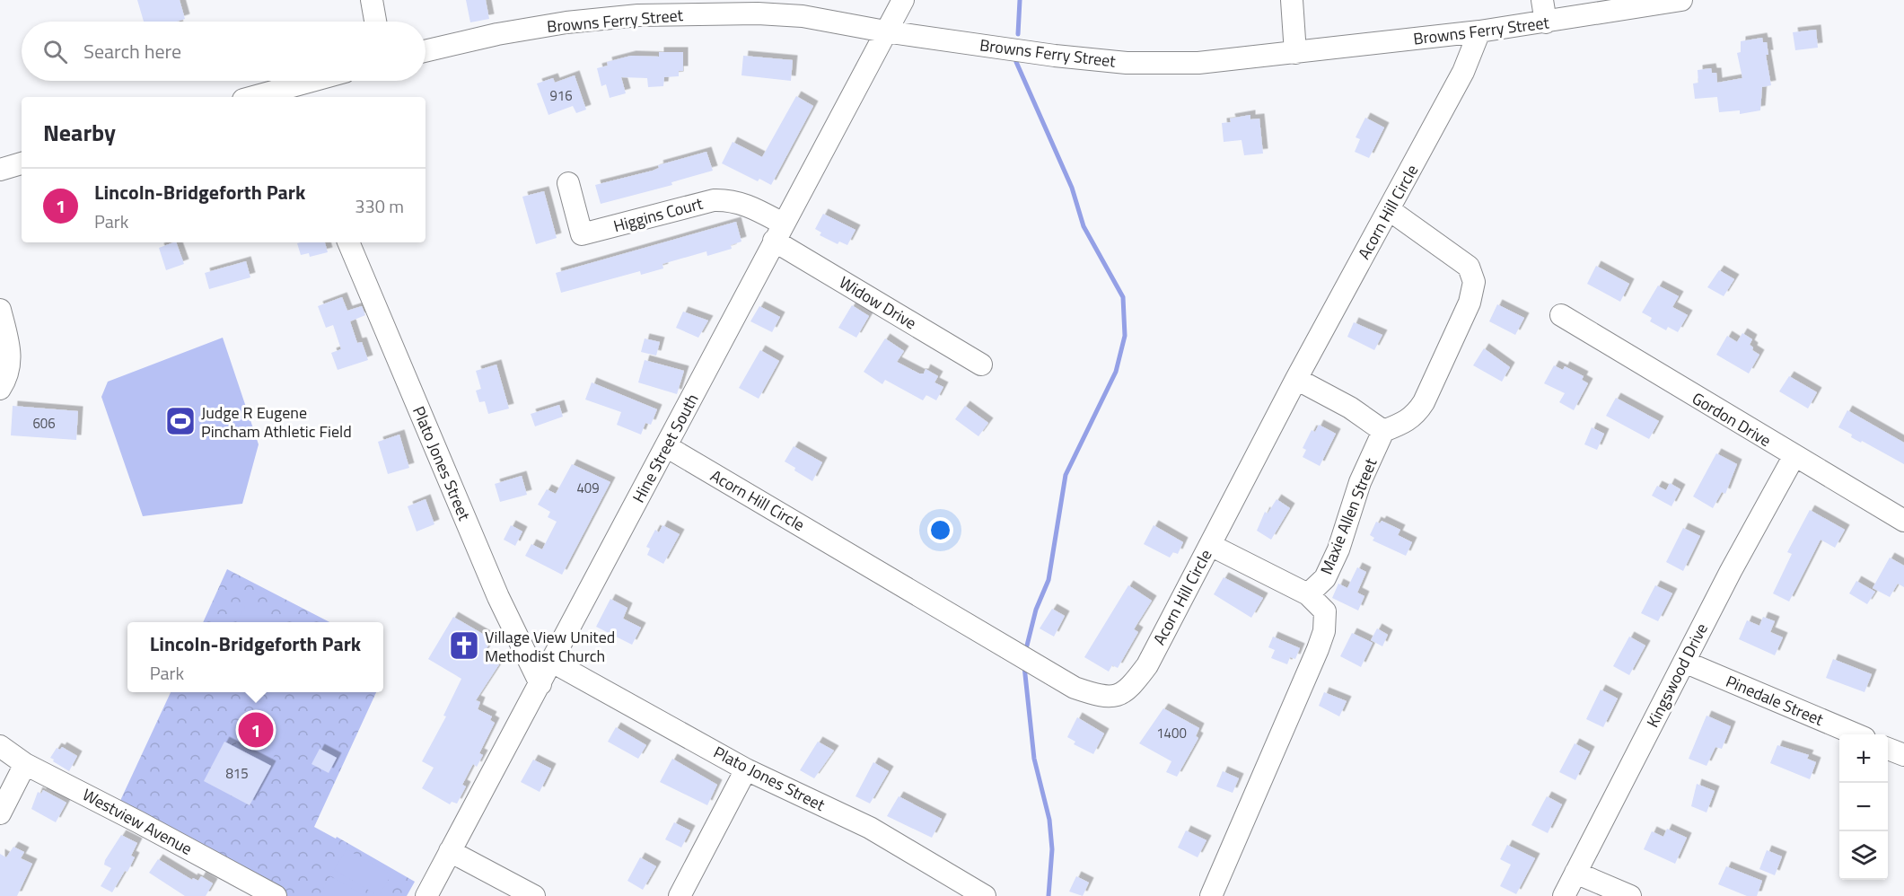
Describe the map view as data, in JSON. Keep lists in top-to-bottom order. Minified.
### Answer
{"streets":{"street":["Browns Ferry Street","Acorn Hill Circle","Higgins Court","Widow Drive","Gordon Drive","Hine Street South","Plato Jones Street","Maxie Allen Street","Kingswood Drive","Pinedale Street","Westview Avenue"]},"crossings":[["Browns Ferry Street","Acorn Hill Circle"],["Browns Ferry Street","Hine Street South"],["Acorn Hill Circle","Hine Street South"],["Higgins Court","Widow Drive"],["Higgins Court","Hine Street South"],["Widow Drive","Hine Street South"],["Gordon Drive","Kingswood Drive"],["Hine Street South","Plato Jones Street"],["Kingswood Drive","Pinedale Street"]],"places":{"sports":["Judge R Eugene Pincham Athletic Field"],"church":["Village View United Methodist Church"]},"house_numbers":["916","606","409","1400","815"],"page":{"search":"Search here","heading":"Nearby","list":[{"mark":"1","name":"Lincoln-Bridgeforth Park","note":"Park","value":"330 m"}],"popup":["Lincoln-Bridgeforth Park","Park"],"pins":"1","map_buttons":["+","−"]}}
